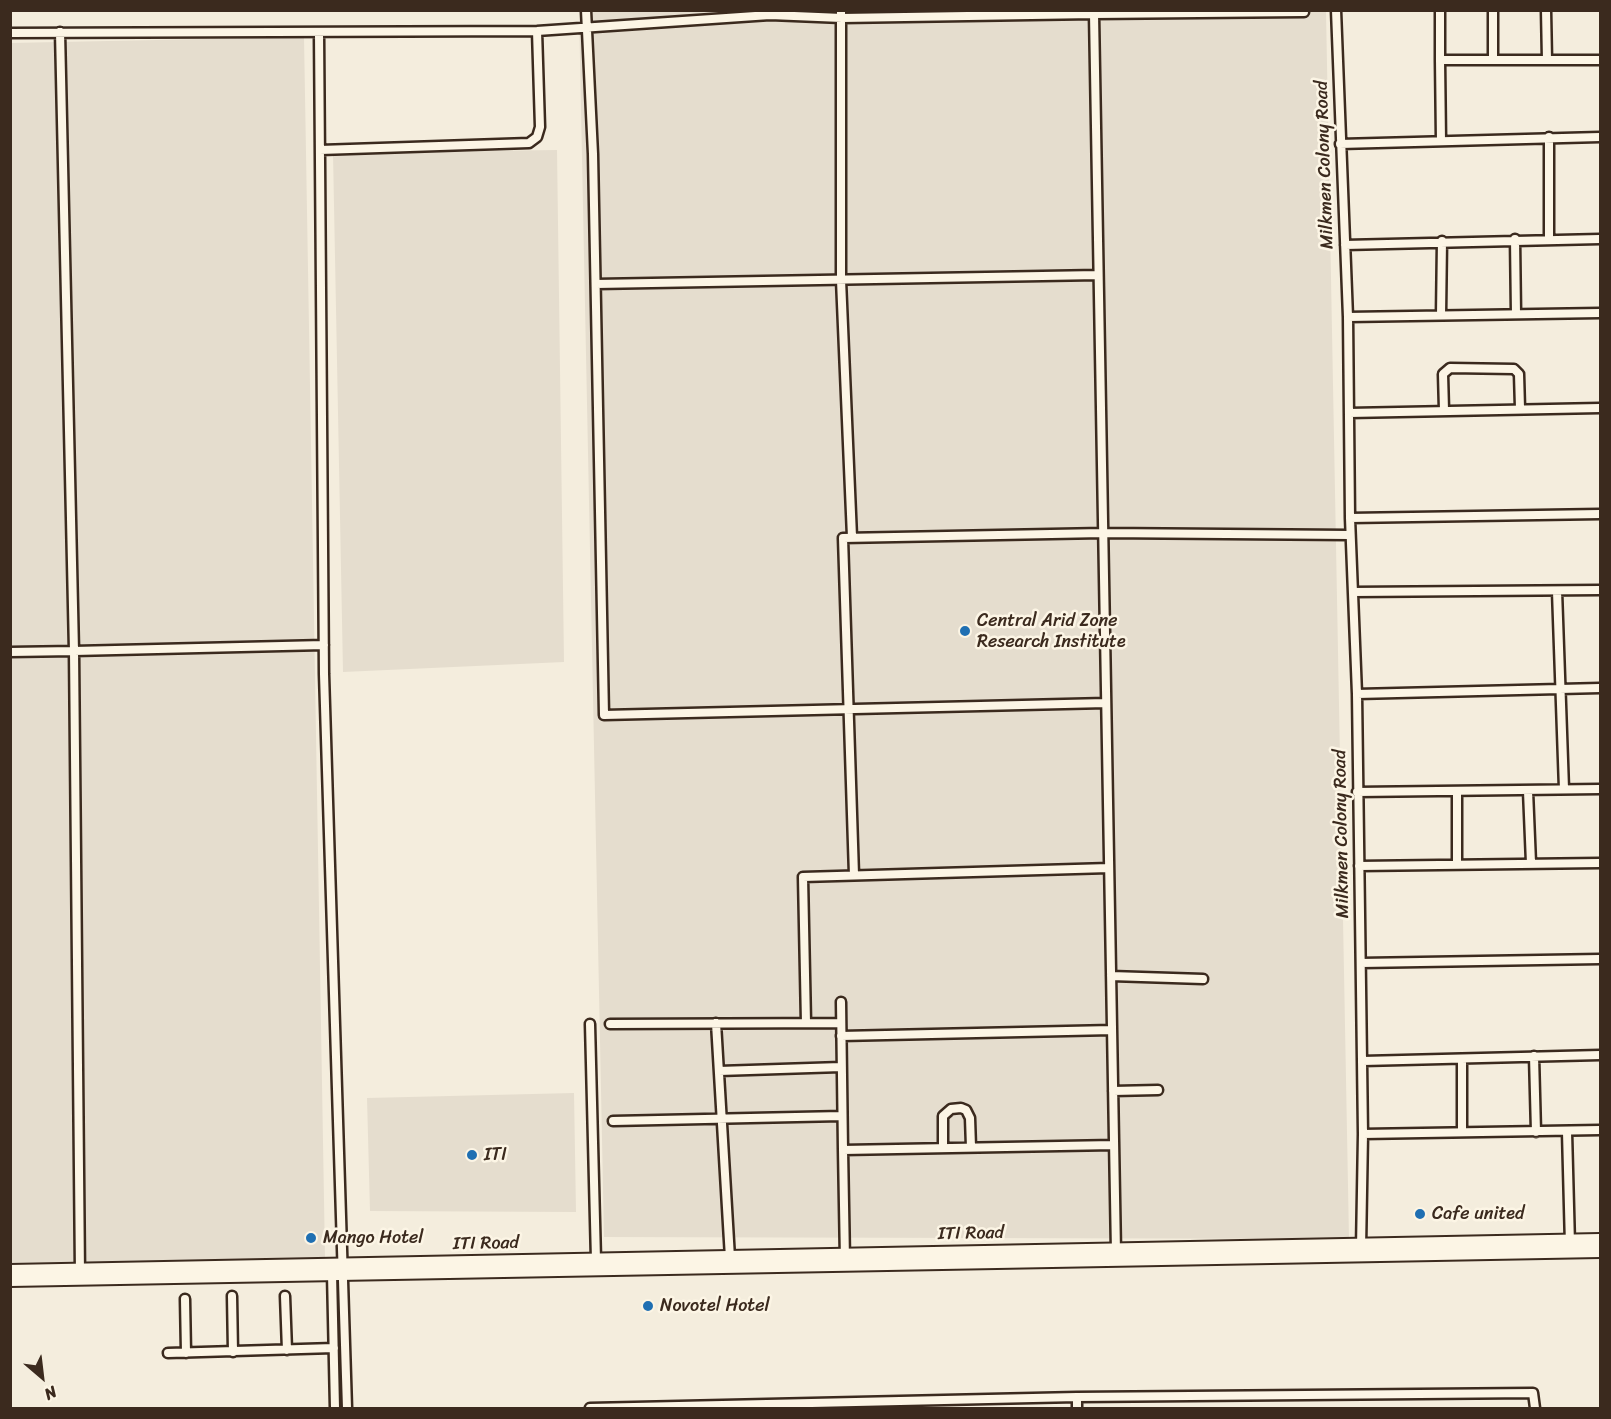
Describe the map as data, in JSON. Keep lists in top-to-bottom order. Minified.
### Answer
{"streets":{"street":["Milkmen Colony Road","ITI Road"]},"crossings":[["Milkmen Colony Road","ITI Road"]],"places":["Central Arid Zone Research Institute","ITI","Cafe united","Mango Hotel","Novotel Hotel"],"north":"bottom right"}
